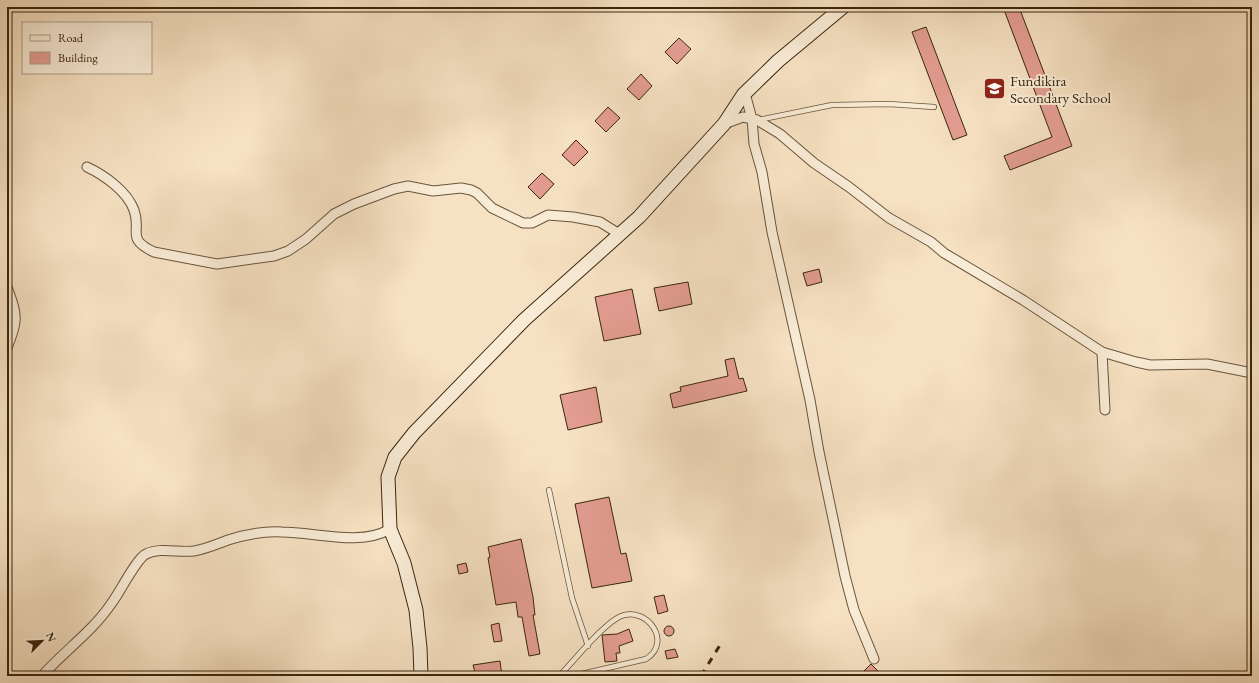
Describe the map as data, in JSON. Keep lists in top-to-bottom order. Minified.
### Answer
{"places":{"school or university":["Fundikira Secondary School"]},"legend":["Road","Building"],"north":"top right"}
